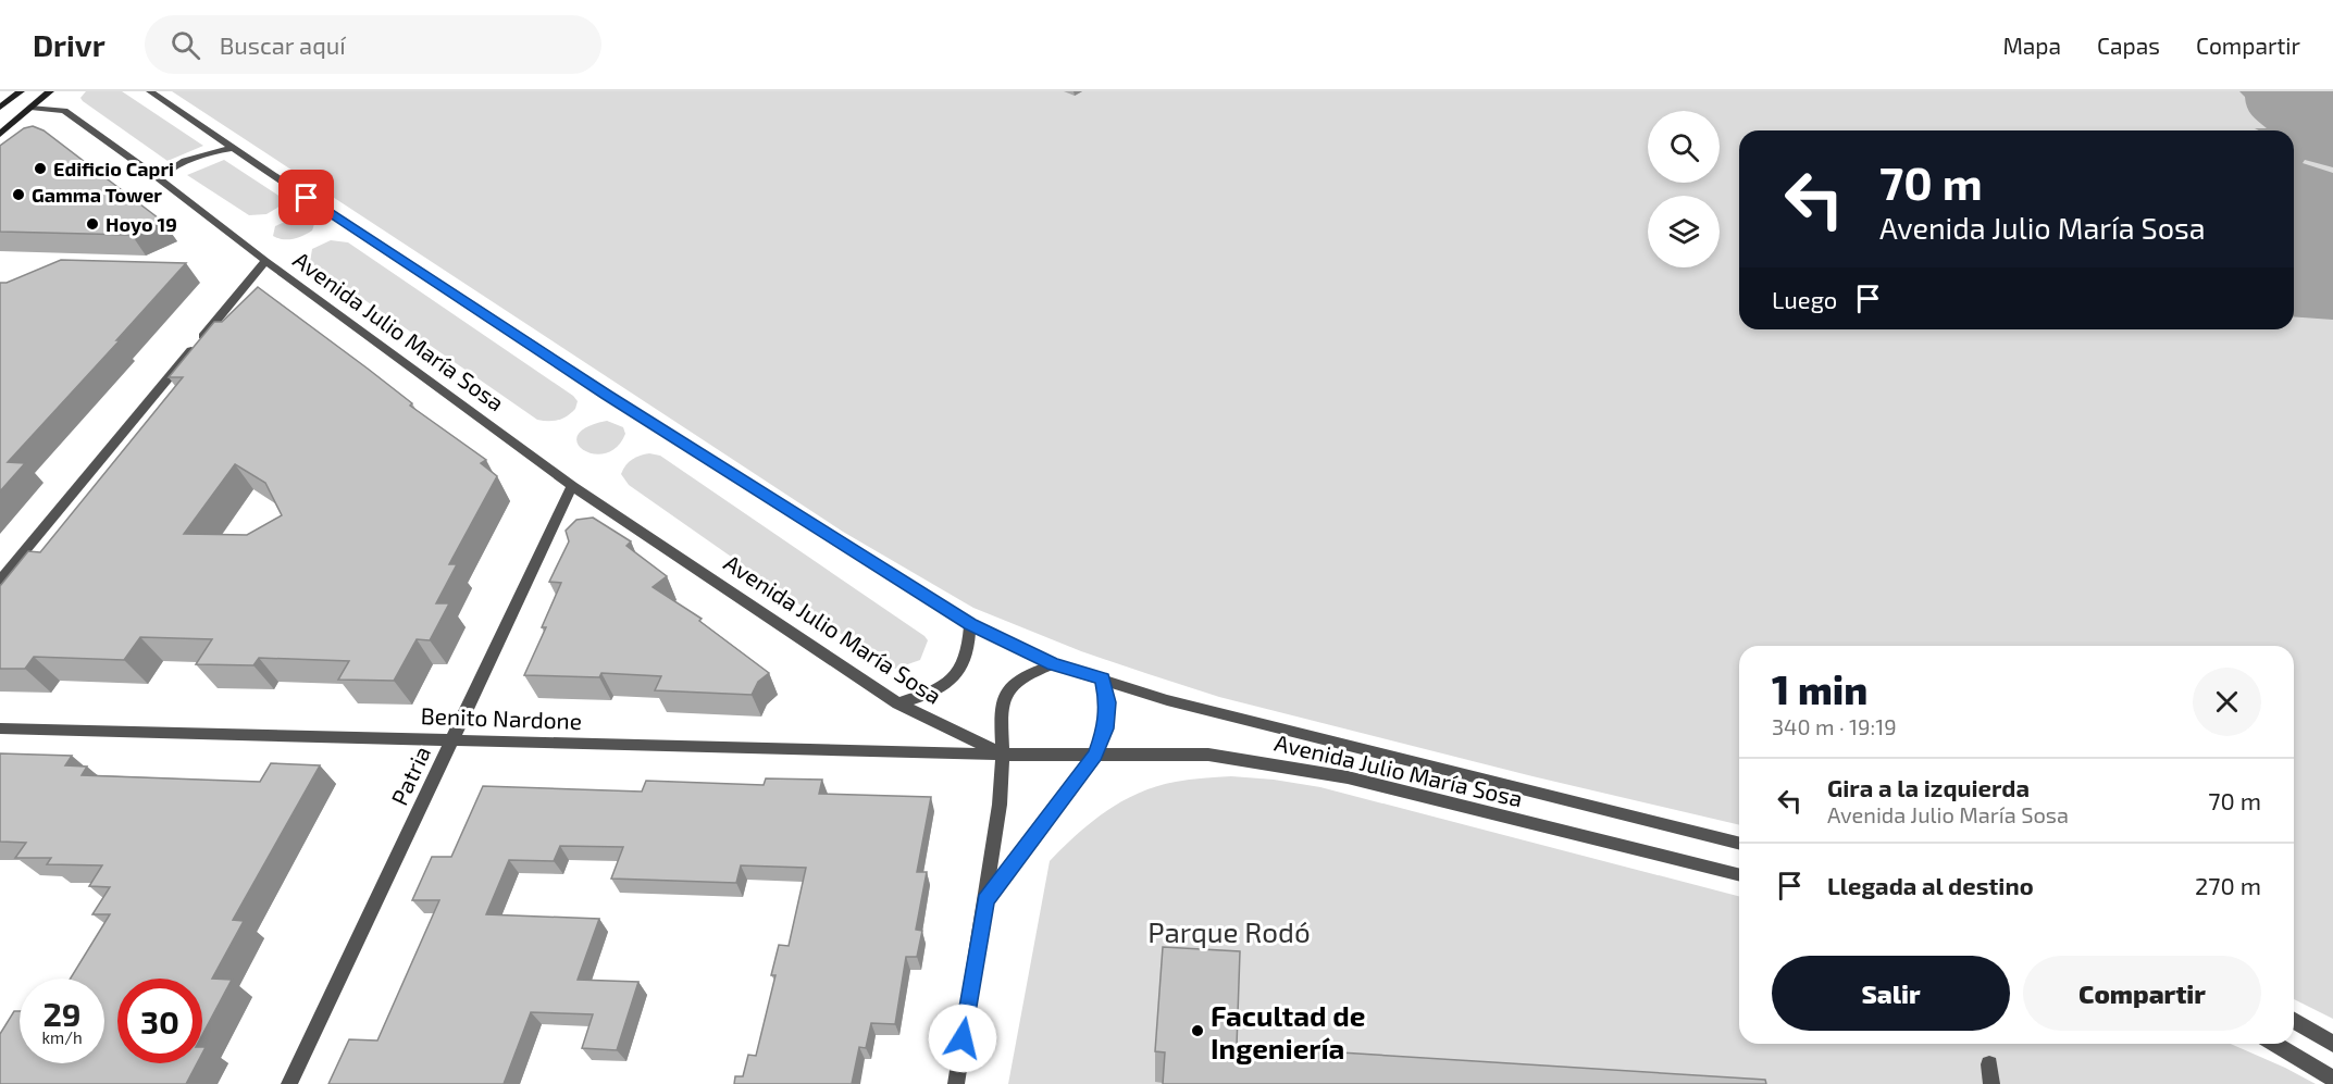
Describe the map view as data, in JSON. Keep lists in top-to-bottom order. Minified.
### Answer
{"streets":{"street":["Avenida Julio María Sosa","Benito Nardone","Patria"]},"crossings":[["Avenida Julio María Sosa","Benito Nardone"],["Avenida Julio María Sosa","Patria"],["Benito Nardone","Patria"]],"parks":["Parque Rodó"],"places":["Edificio Capri","Gamma Tower","Hoyo 19","Facultad de Ingeniería"],"page":{"header":"Drivr","search":"Buscar aquí","nav":["Mapa","Capas","Compartir"],"turn":["70 m","Avenida Julio María Sosa"],"then":"Luego","heading":["1 min","340 m · 19:19"],"list":[{"name":"Gira a la izquierda","note":"Avenida Julio María Sosa","value":"70 m"},{"name":"Llegada al destino","value":"270 m"}],"buttons":["Salir","Compartir"],"speed":"29 km/h","limit":"30"}}
